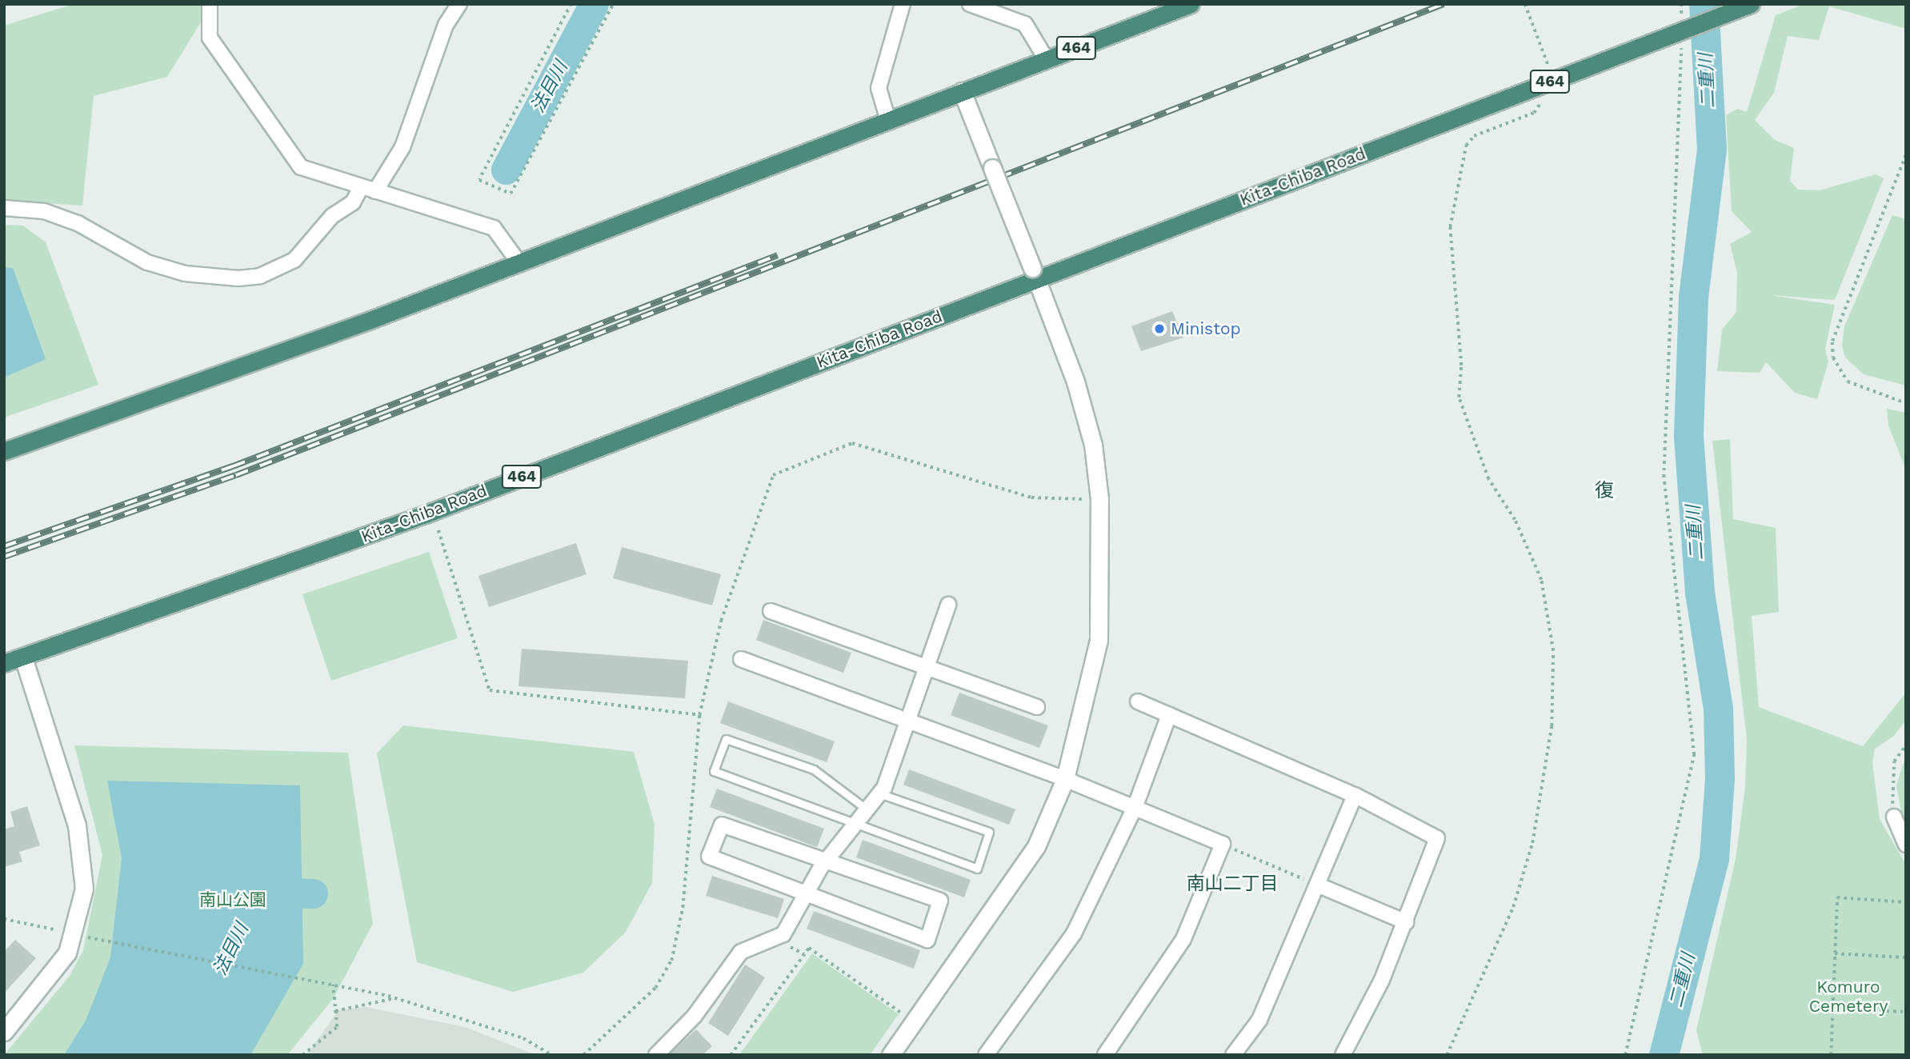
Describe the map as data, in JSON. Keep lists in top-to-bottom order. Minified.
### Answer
{"streets":{"highway":["464","Kita-Chiba Road"]},"districts":["復","南山二丁目"],"water":["二重川","法目川"],"parks":["南山公園","Komuro Cemetery"],"places":["Ministop"]}
